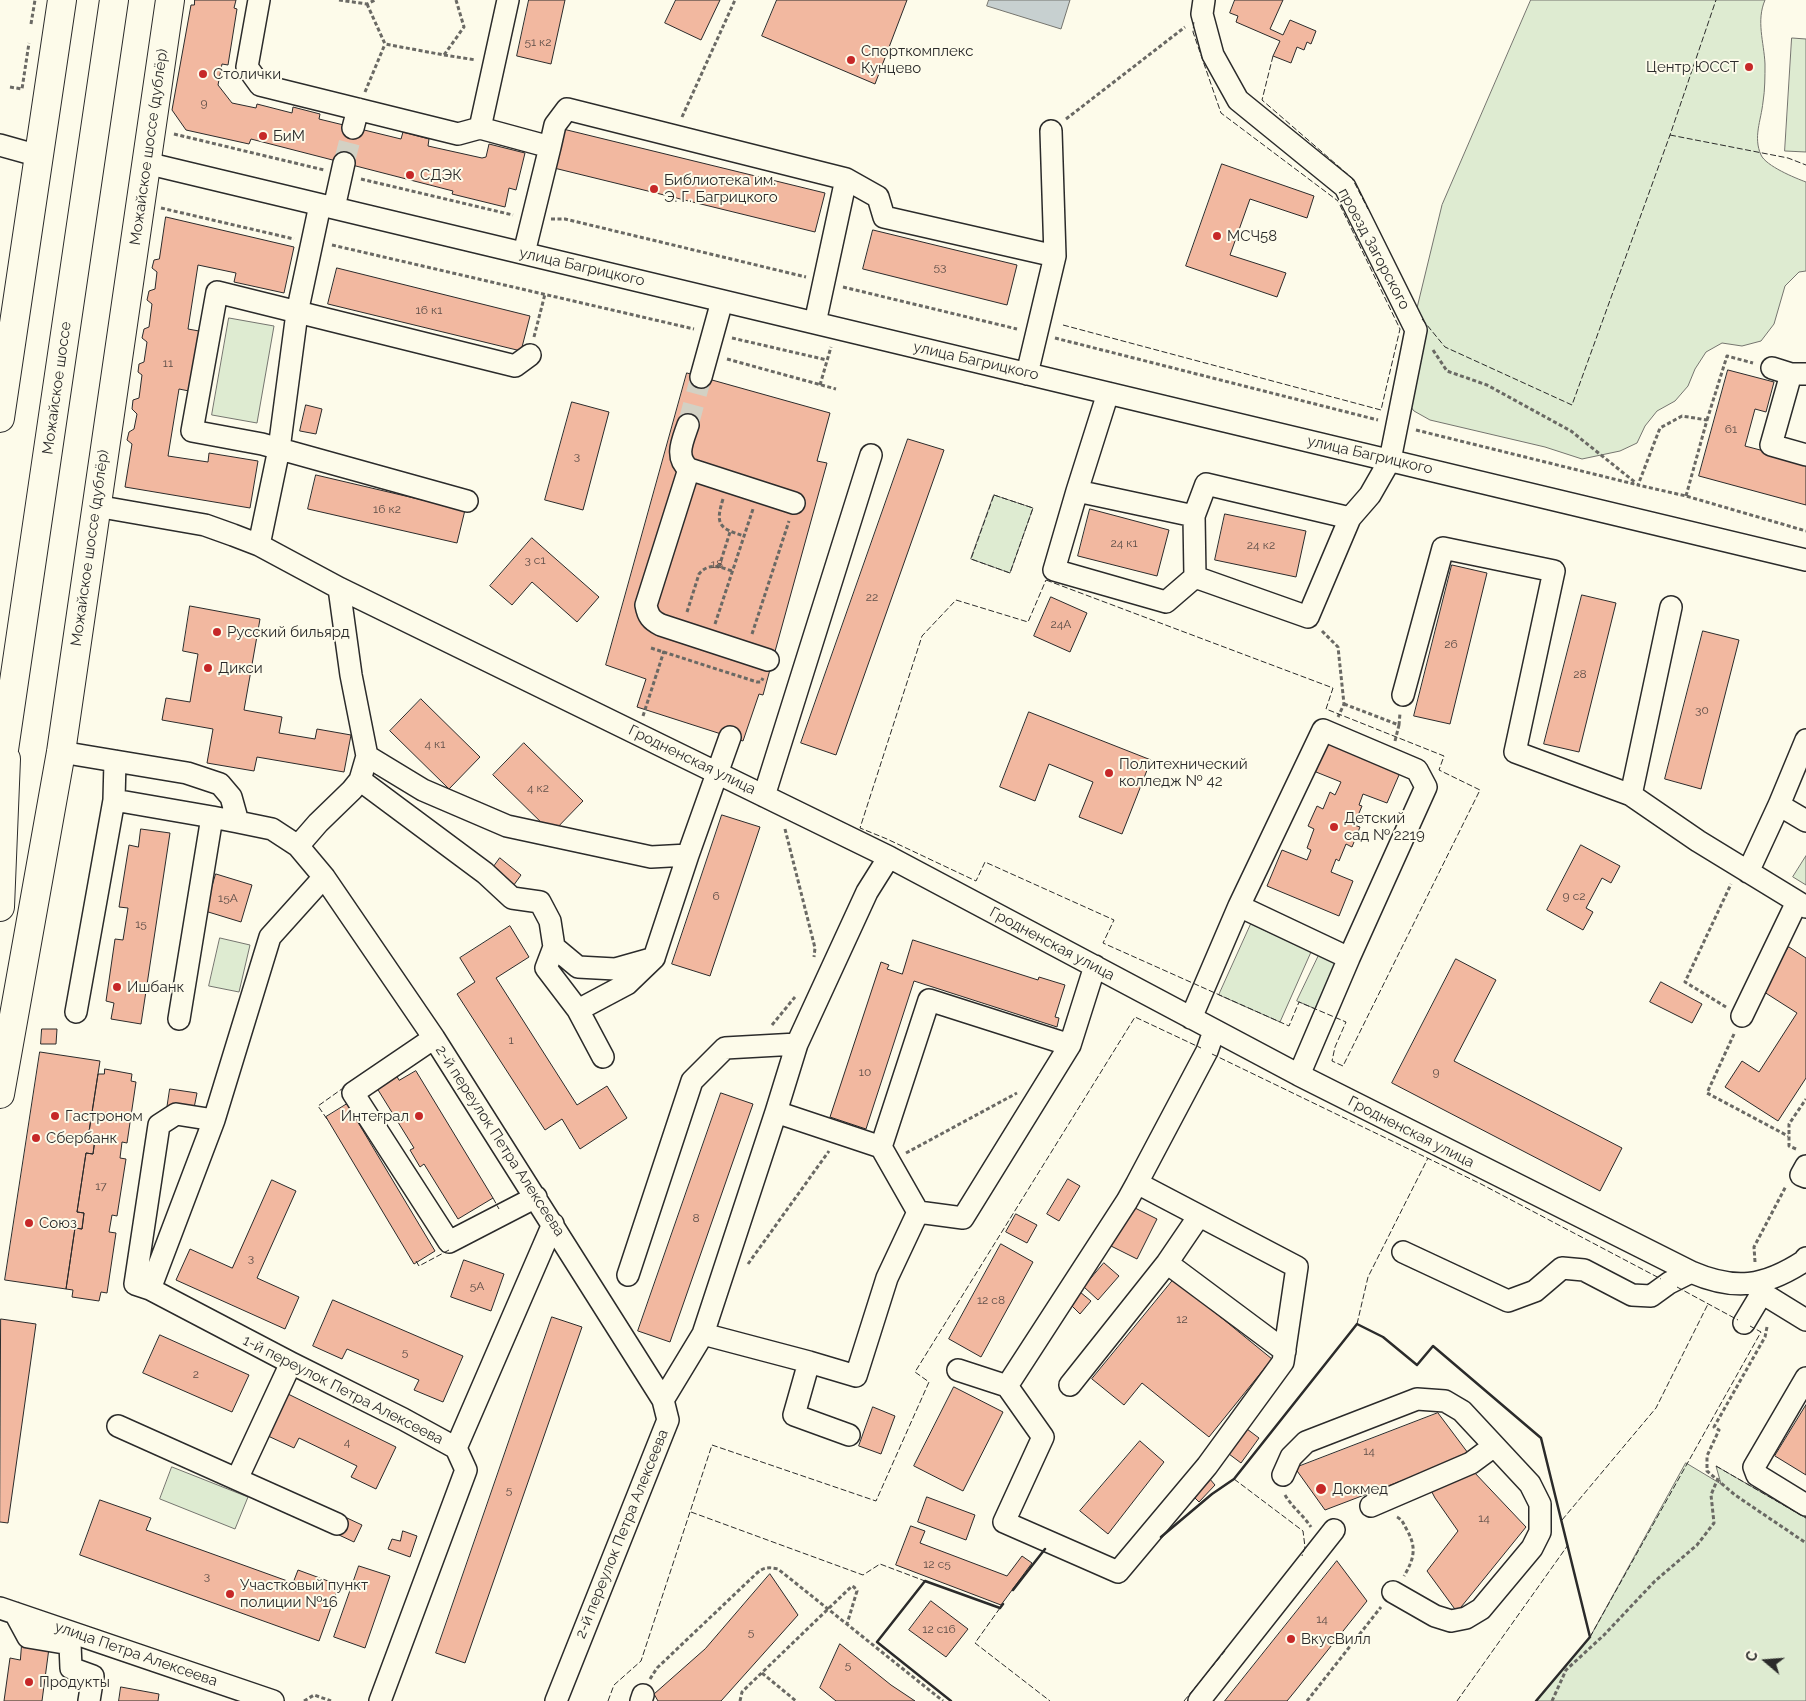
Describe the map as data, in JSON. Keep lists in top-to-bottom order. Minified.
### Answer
{"streets":{"main road":["Можайское шоссе (дублёр)","Можайское шоссе"],"street":["проезд Загорского","улица Багрицкого","Гродненская улица","2-й переулок Петра Алексеева","1-й переулок Петра Алексеева","улица Петра Алексеева"]},"crossings":[["Можайское шоссе (дублёр)","улица Багрицкого"],["Можайское шоссе (дублёр)","Гродненская улица"]],"places":["Спорткомплекс Кунцево","Центр ЮССТ","Столички","БиМ","СДЭК","Библиотека им. Э. Г. Багрицкого","МСЧ58","Русский бильярд","Дикси","Политехнический колледж № 42","Детский сад № 2219","Ишбанк","Гастроном","Интеграл","Сбербанк","Союз","Докмед","Участковый пункт полиции №16","ВкусВилл","Продукты"],"house_numbers":["51 к2","9","53","16 к1","11","61","3","16 к2","24 к1","24 к2","3 с1","18","22","24А","26","28","30","4 к1","4 к2","6","9 с2","15А","15","1","10","9","17","8","3","5А","12 с8","12","5","2","4","14","5","14","12 с5","3","14","12 с16","5","5"],"north":"left"}
